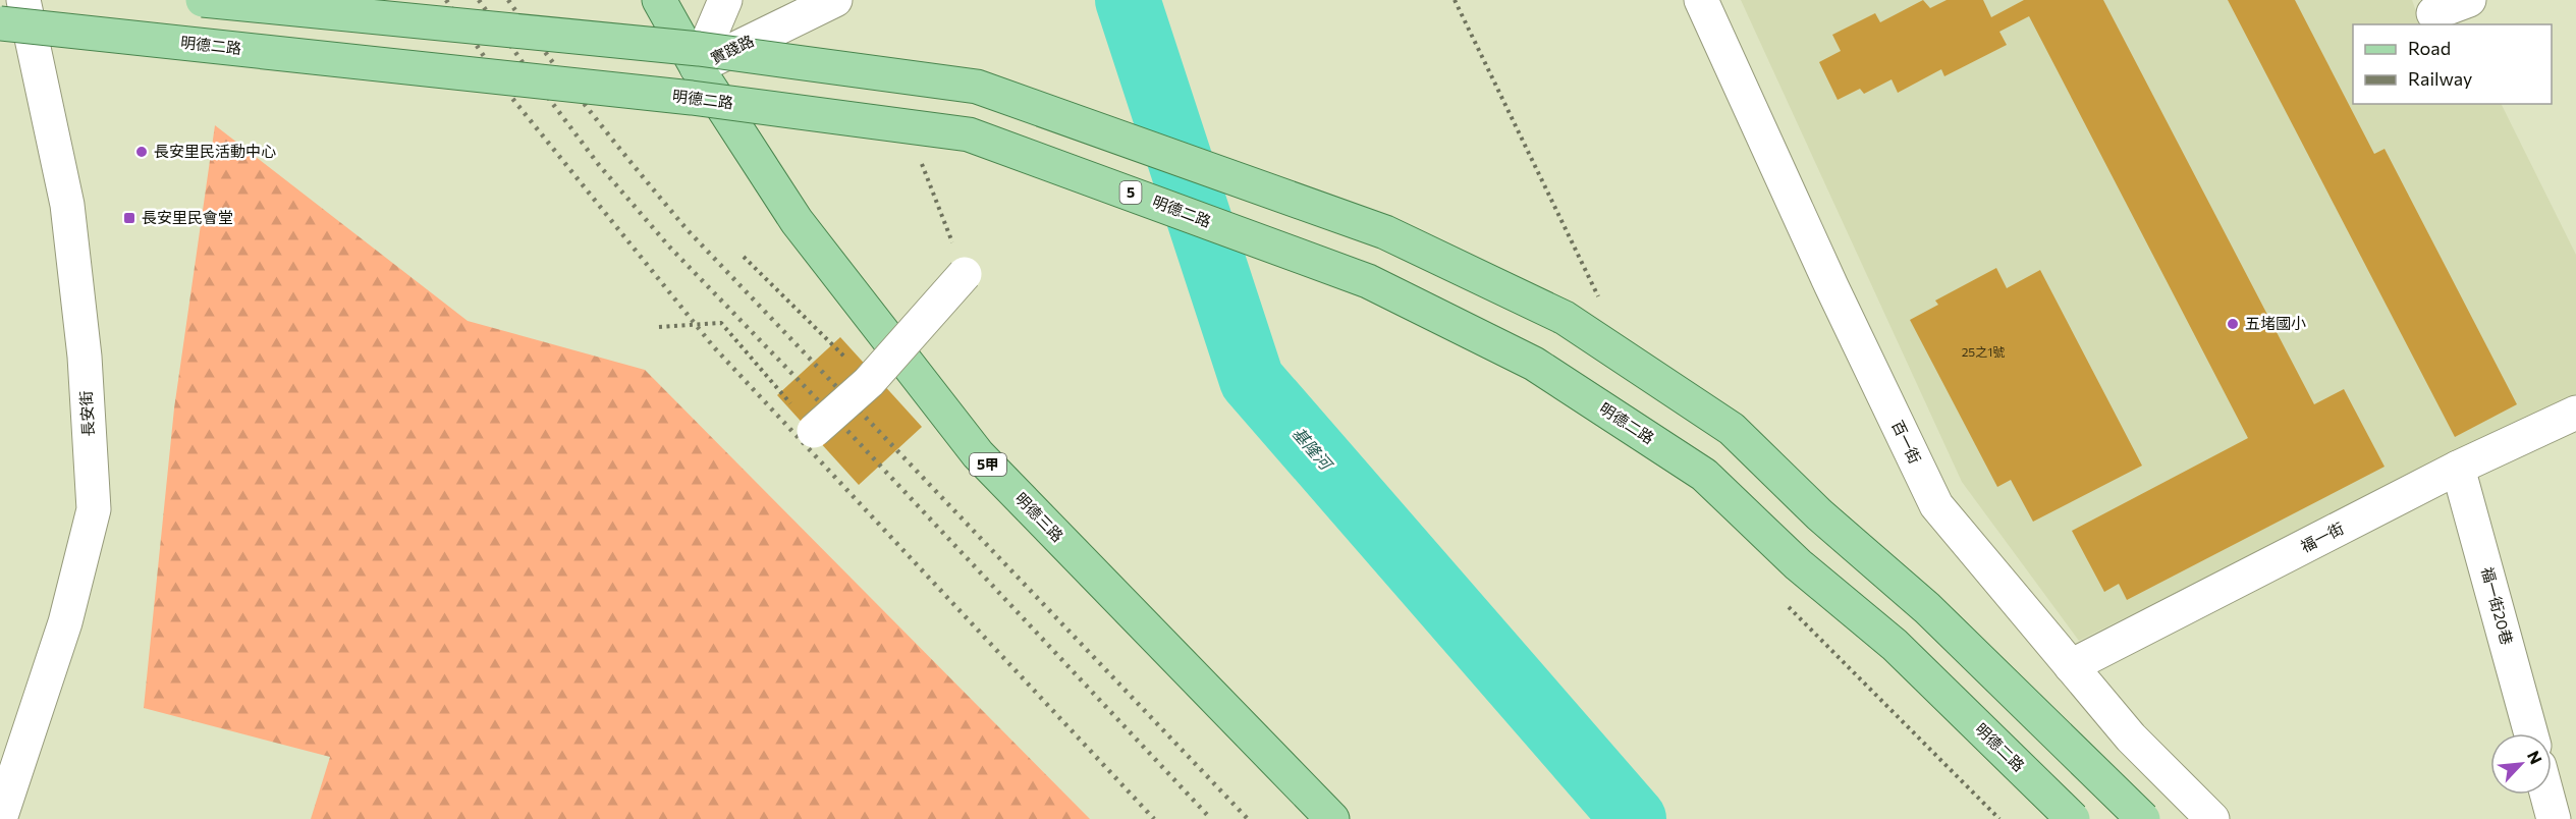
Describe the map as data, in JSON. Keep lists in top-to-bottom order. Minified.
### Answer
{"streets":{"main road":["明德二路","5","5甲","明德三路"],"street":["實踐路","長安街","百一街","福一街","福一街20巷"]},"crossings":[["實踐路","明德三路"],["百一街","福一街"],["福一街","福一街20巷"]],"water":["基隆河"],"places":{"other":["長安里民活動中心","五堵國小"],"transit":["長安里民會堂"]},"house_numbers":["25之1號"],"legend":["Road","Railway"],"north":"top right"}
